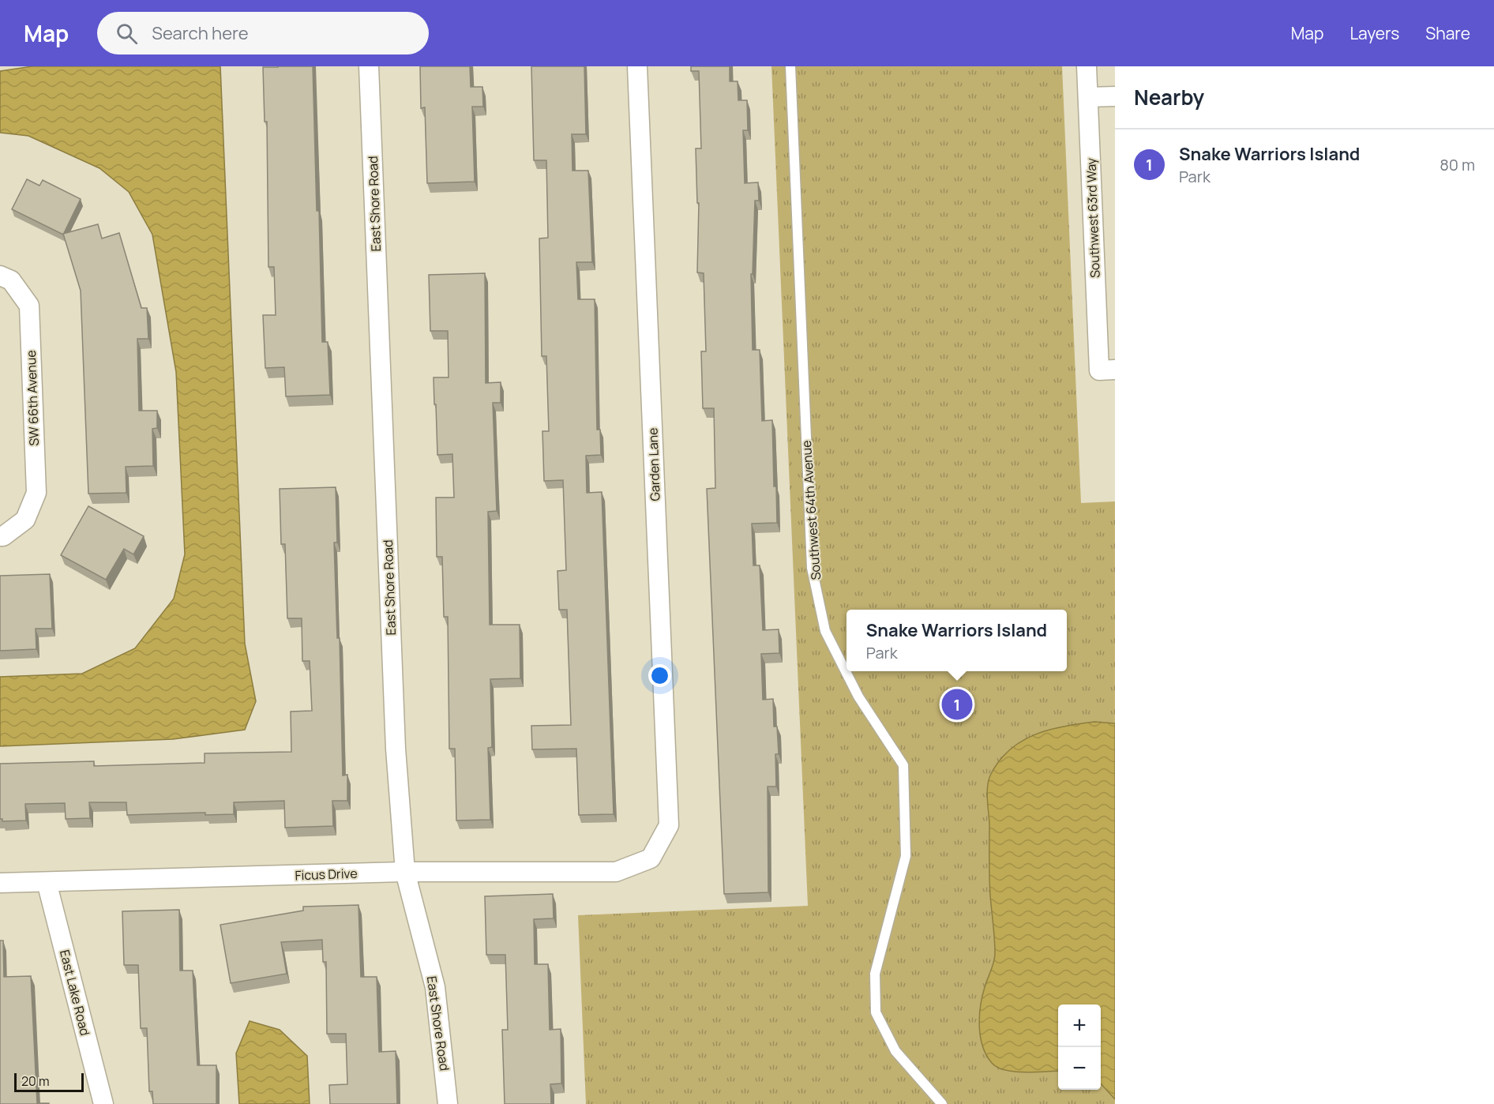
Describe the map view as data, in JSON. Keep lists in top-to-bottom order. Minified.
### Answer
{"streets":{"street":["East Shore Road","Southwest 63rd Way","SW 66th Avenue","Garden Lane","Ficus Drive","East Lake Road"],"lane":["Southwest 64th Avenue"]},"crossings":[["East Shore Road","Ficus Drive"],["Garden Lane","Ficus Drive"],["Ficus Drive","East Lake Road"]],"scale_bar":"20 m","page":{"header":"Map","search":"Search here","nav":["Map","Layers","Share"],"heading":"Nearby","list":[{"mark":"1","name":"Snake Warriors Island","note":"Park","value":"80 m"}],"popup":["Snake Warriors Island","Park"],"pins":"1","map_buttons":["+","−"],"scale":"20 m"}}
